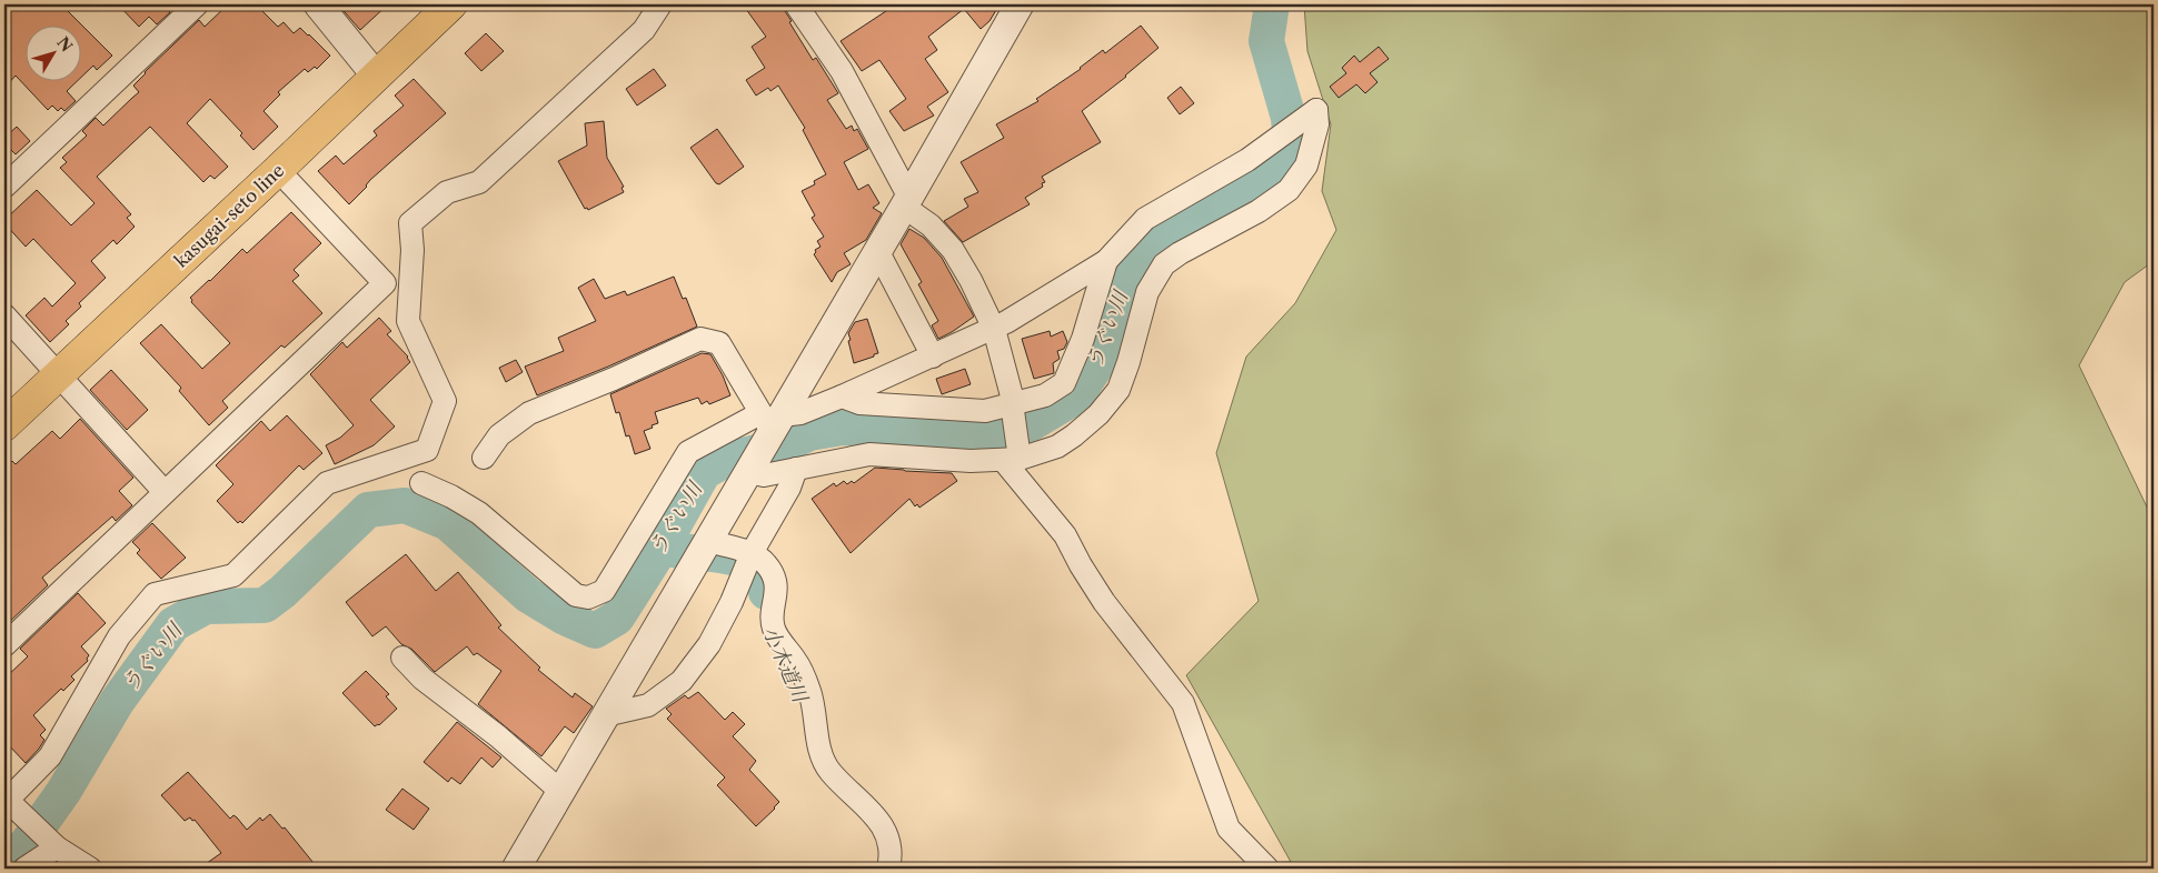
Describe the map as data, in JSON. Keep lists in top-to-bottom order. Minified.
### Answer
{"streets":{"main road":["kasugai-seto line"]},"water":["うぐい川","小木道川"],"north":"top right"}
